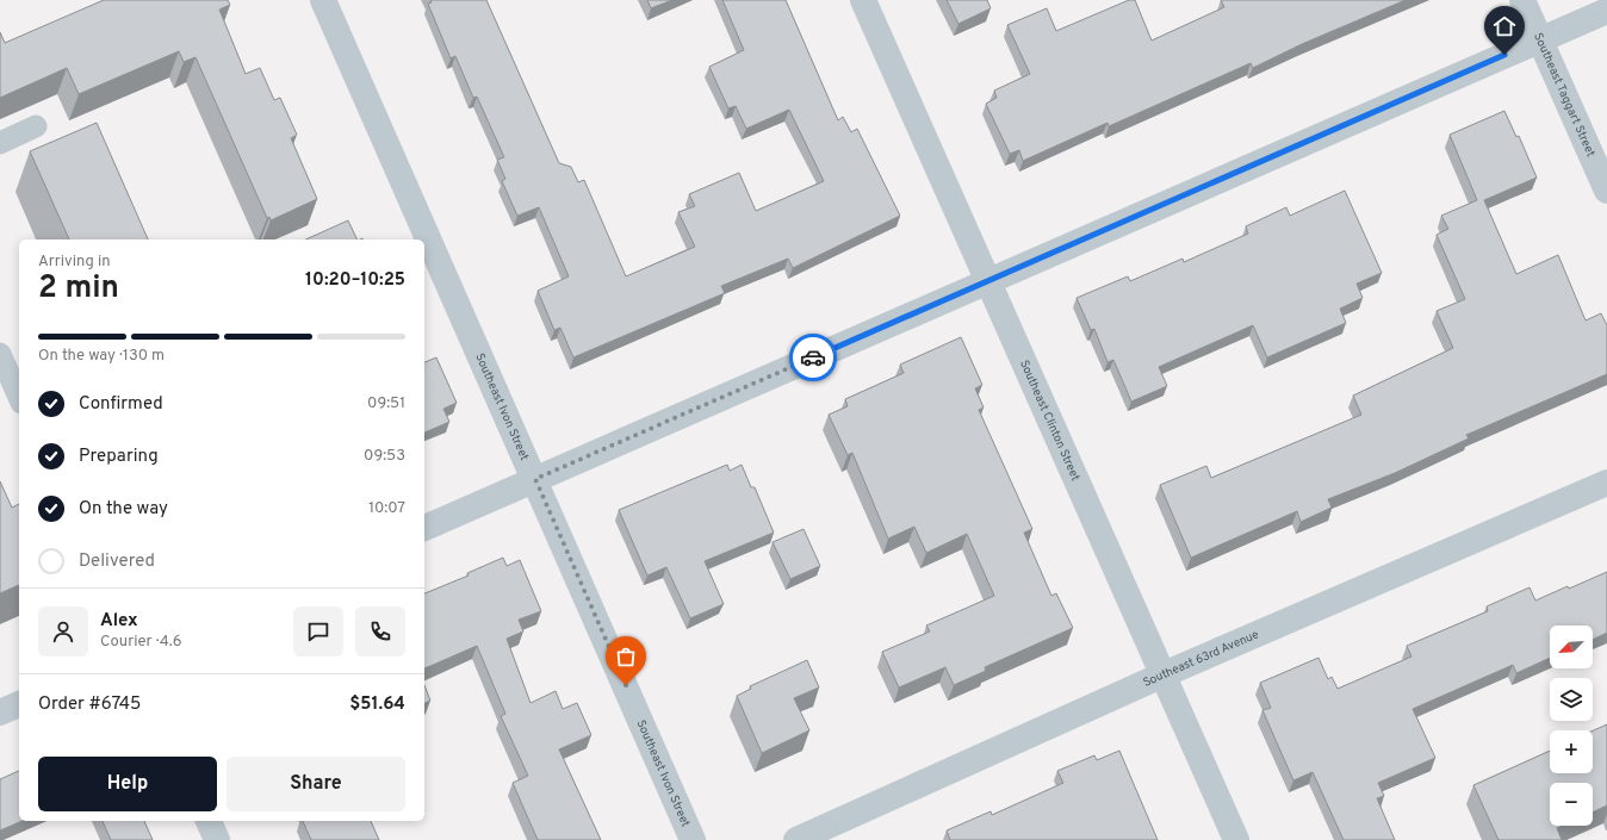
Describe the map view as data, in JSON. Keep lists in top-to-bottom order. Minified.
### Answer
{"streets":{"street":["Southeast Taggart Street","Southeast Ivon Street","Southeast Clinton Street","Southeast 63rd Avenue"]},"crossings":[["Southeast Clinton Street","Southeast 63rd Avenue"]],"north":"bottom left","page":{"heading":["2 min","Arriving in","10:20–10:25"],"panel":["Alex","Courier · 4.6","Order #6745","$51.64"],"bar":"On the way · 130 m","list":[["Confirmed","09:51"],["Preparing","09:53"],["On the way","10:07"],"Delivered"],"map_buttons":["+","−"],"buttons":["Help","Share"]}}
